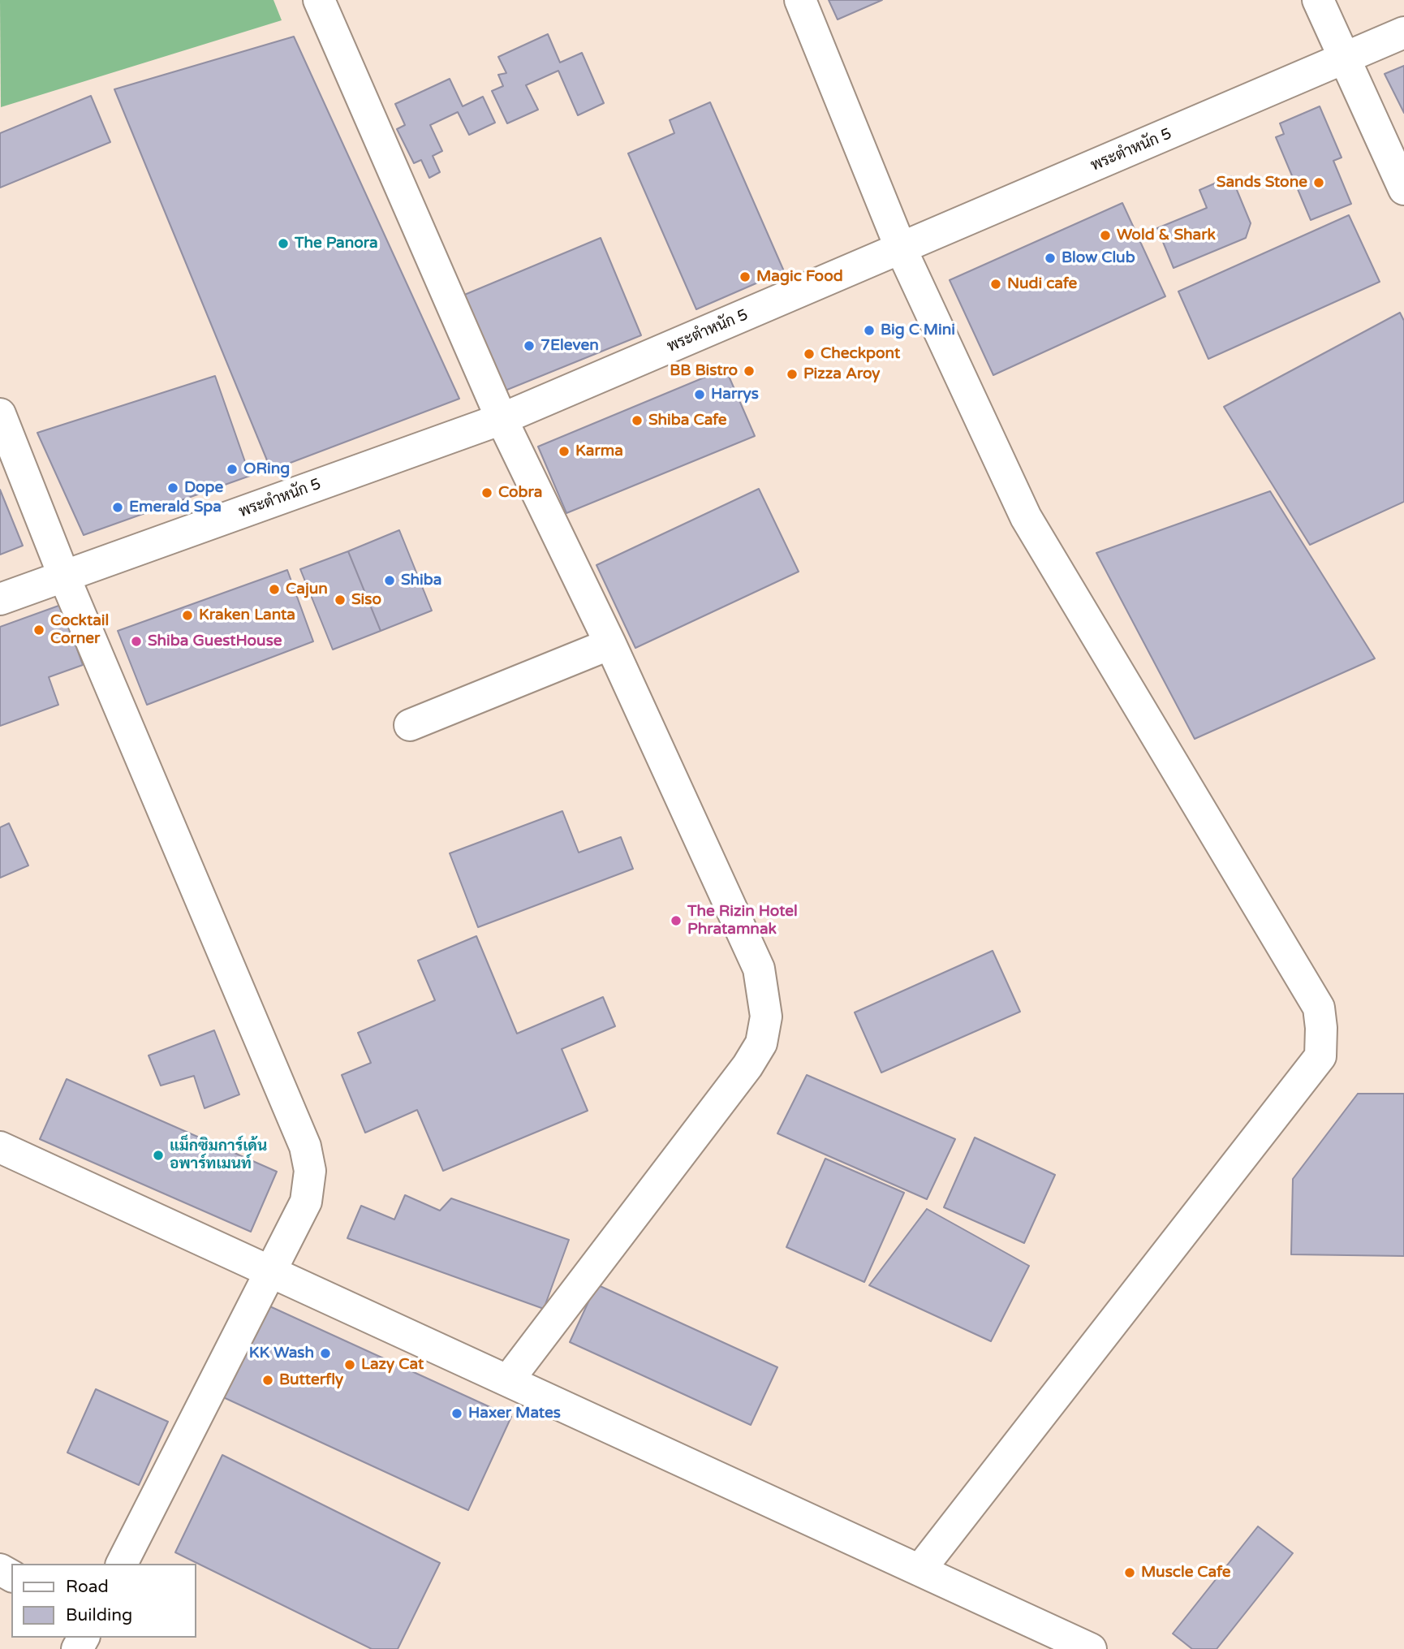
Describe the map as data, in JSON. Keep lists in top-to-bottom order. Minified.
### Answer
{"streets":{"street":["พระตำหนัก 5"]},"places":["Sands Stone","Wold & Shark","The Panora","Blow Club","Magic Food","Nudi cafe","Big C Mini","7Eleven","Checkpont","BB Bistro","Pizza Aroy","Harrys","Shiba Cafe","Karma","ORing","Dope","Cobra","Emerald Spa","Shiba","Cajun","Siso","Kraken Lanta","Cocktail Corner","Shiba GuestHouse","The Rizin Hotel Phratamnak","แม็กซิมการ์เด้น อพาร์ทเมนท์","KK Wash","Lazy Cat","Butterfly","Haxer Mates","Muscle Cafe"],"legend":["Road","Building"]}
